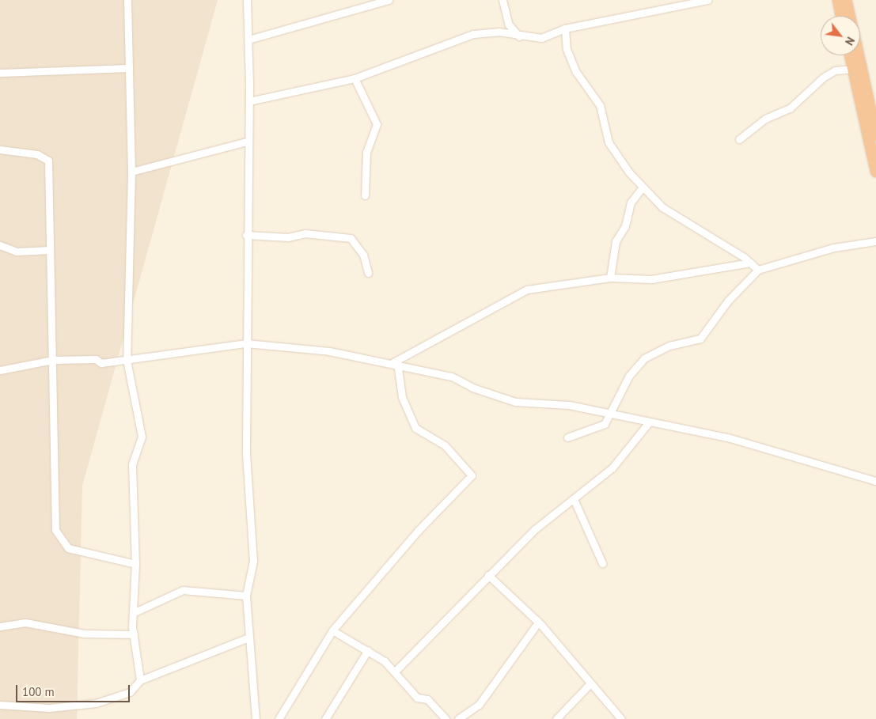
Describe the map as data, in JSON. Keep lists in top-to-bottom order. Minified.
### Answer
{"scale_bar":"100 m","north":"bottom right"}
